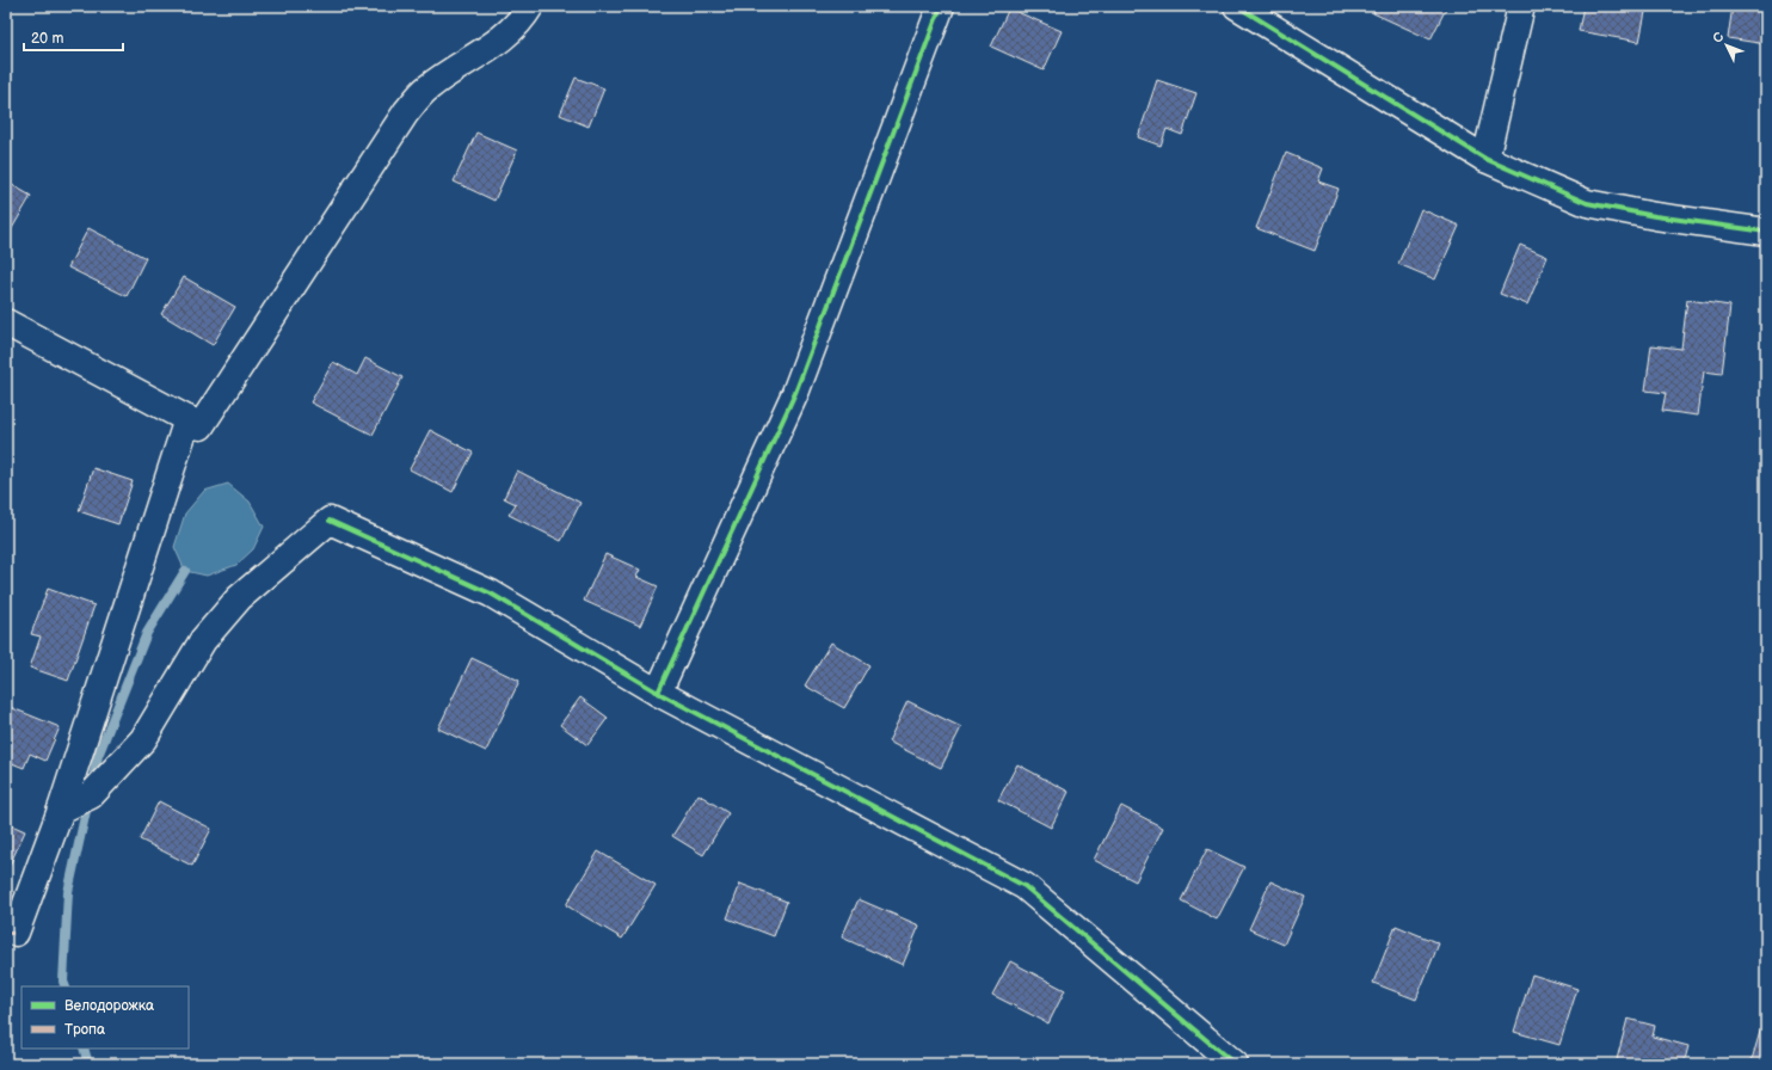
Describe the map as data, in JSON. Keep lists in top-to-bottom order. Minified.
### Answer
{"legend":["Велодорожка","Тропа"],"scale_bar":"20 m","north":"top left"}
